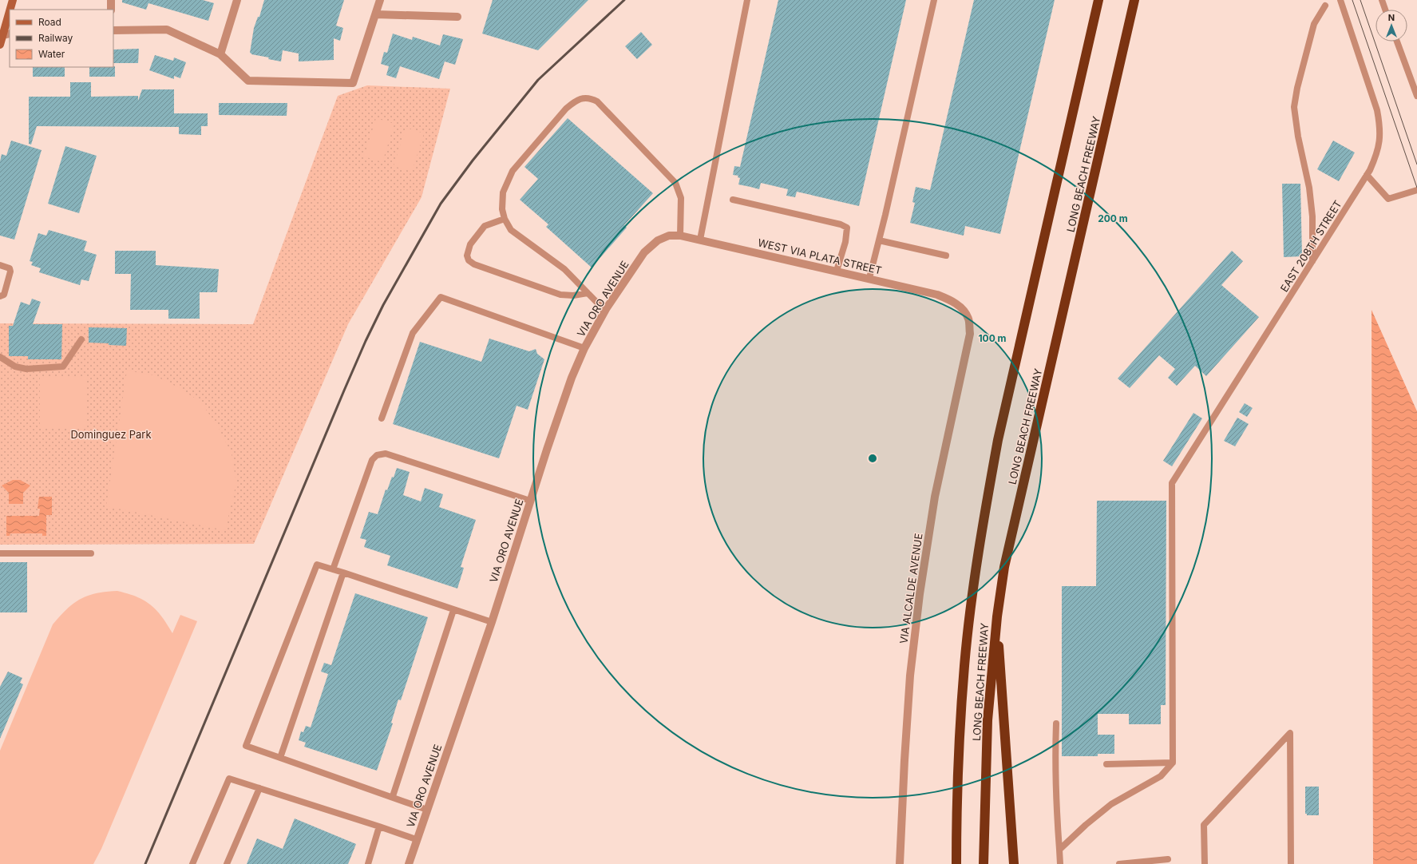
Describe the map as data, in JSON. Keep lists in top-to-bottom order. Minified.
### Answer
{"streets":{"highway":["LONG BEACH FREEWAY"],"street":["WEST VIA PLATA STREET","VIA ORO AVENUE","VIA ALCALDE AVENUE"],"lane":["EAST 208TH STREET"]},"crossings":[["WEST VIA PLATA STREET","VIA ORO AVENUE"],["WEST VIA PLATA STREET","VIA ALCALDE AVENUE"]],"parks":["Dominguez Park"],"legend":["Road","Railway","Water"],"north":"top","rings":["200 m","100 m"]}
